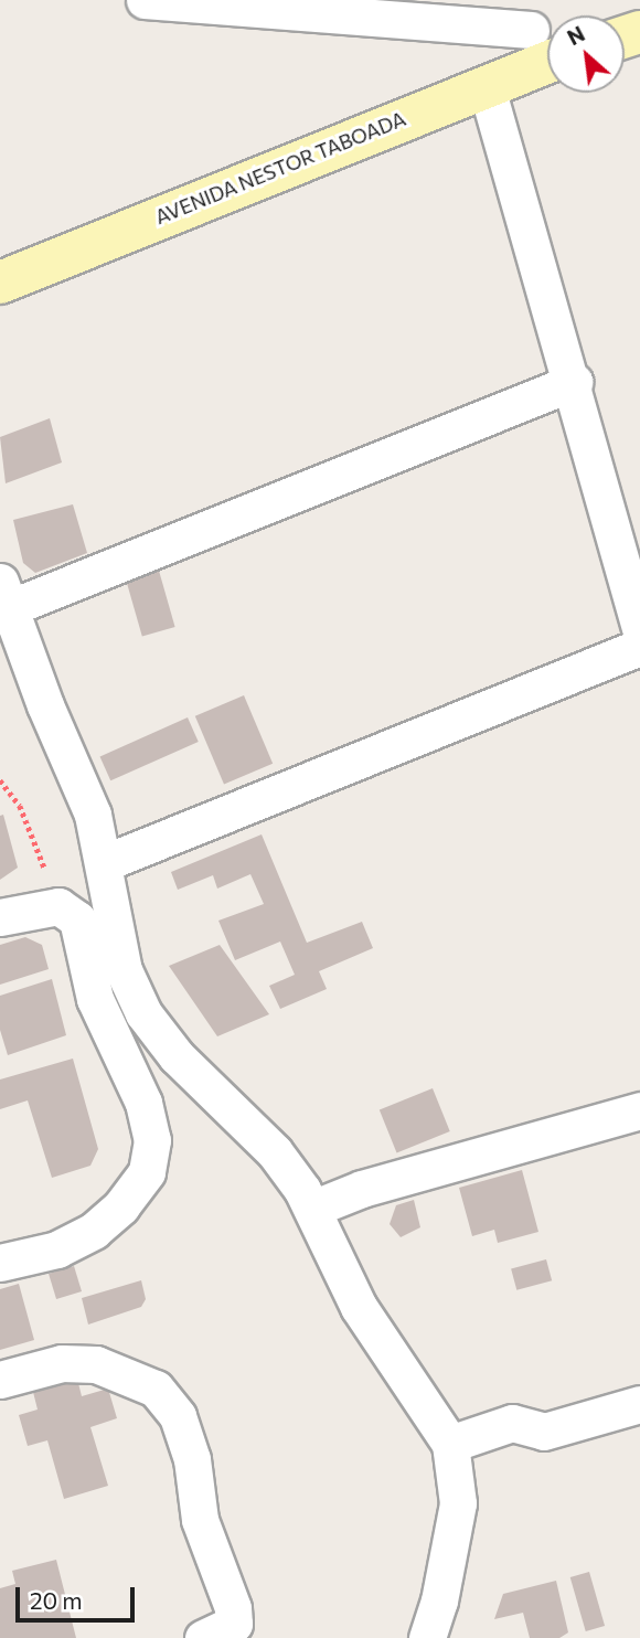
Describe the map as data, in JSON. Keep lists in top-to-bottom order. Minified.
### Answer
{"streets":{"street":["AVENIDA NESTOR TABOADA"]},"scale_bar":"20 m","north":"top left"}
